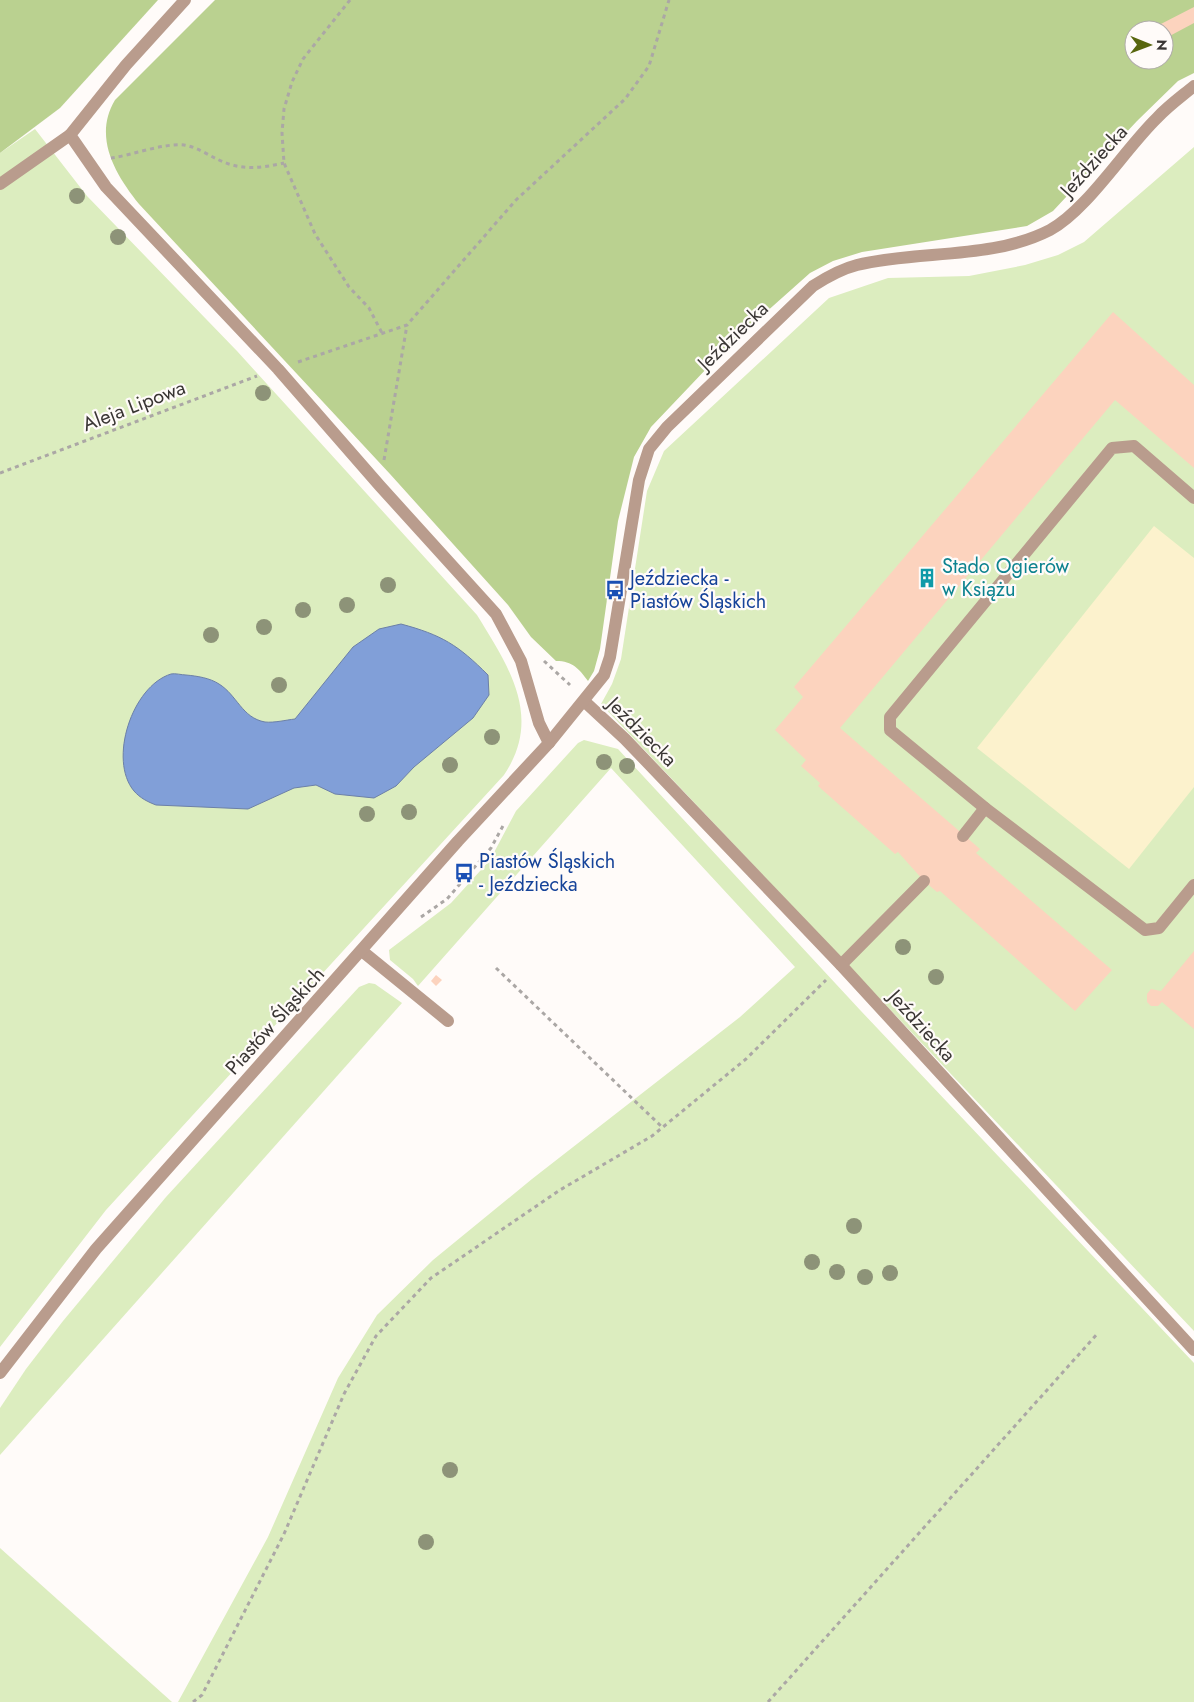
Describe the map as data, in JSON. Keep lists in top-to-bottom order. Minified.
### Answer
{"streets":{"street":["Jeździecka","Piastów Śląskich"],"path":["Aleja Lipowa"]},"crossings":[["Jeździecka","Piastów Śląskich"]],"places":{"building":["Stado Ogierów w Książu"],"bus stop":["Jeździecka - Piastów Śląskich","Piastów Śląskich - Jeździecka"]},"north":"right"}
